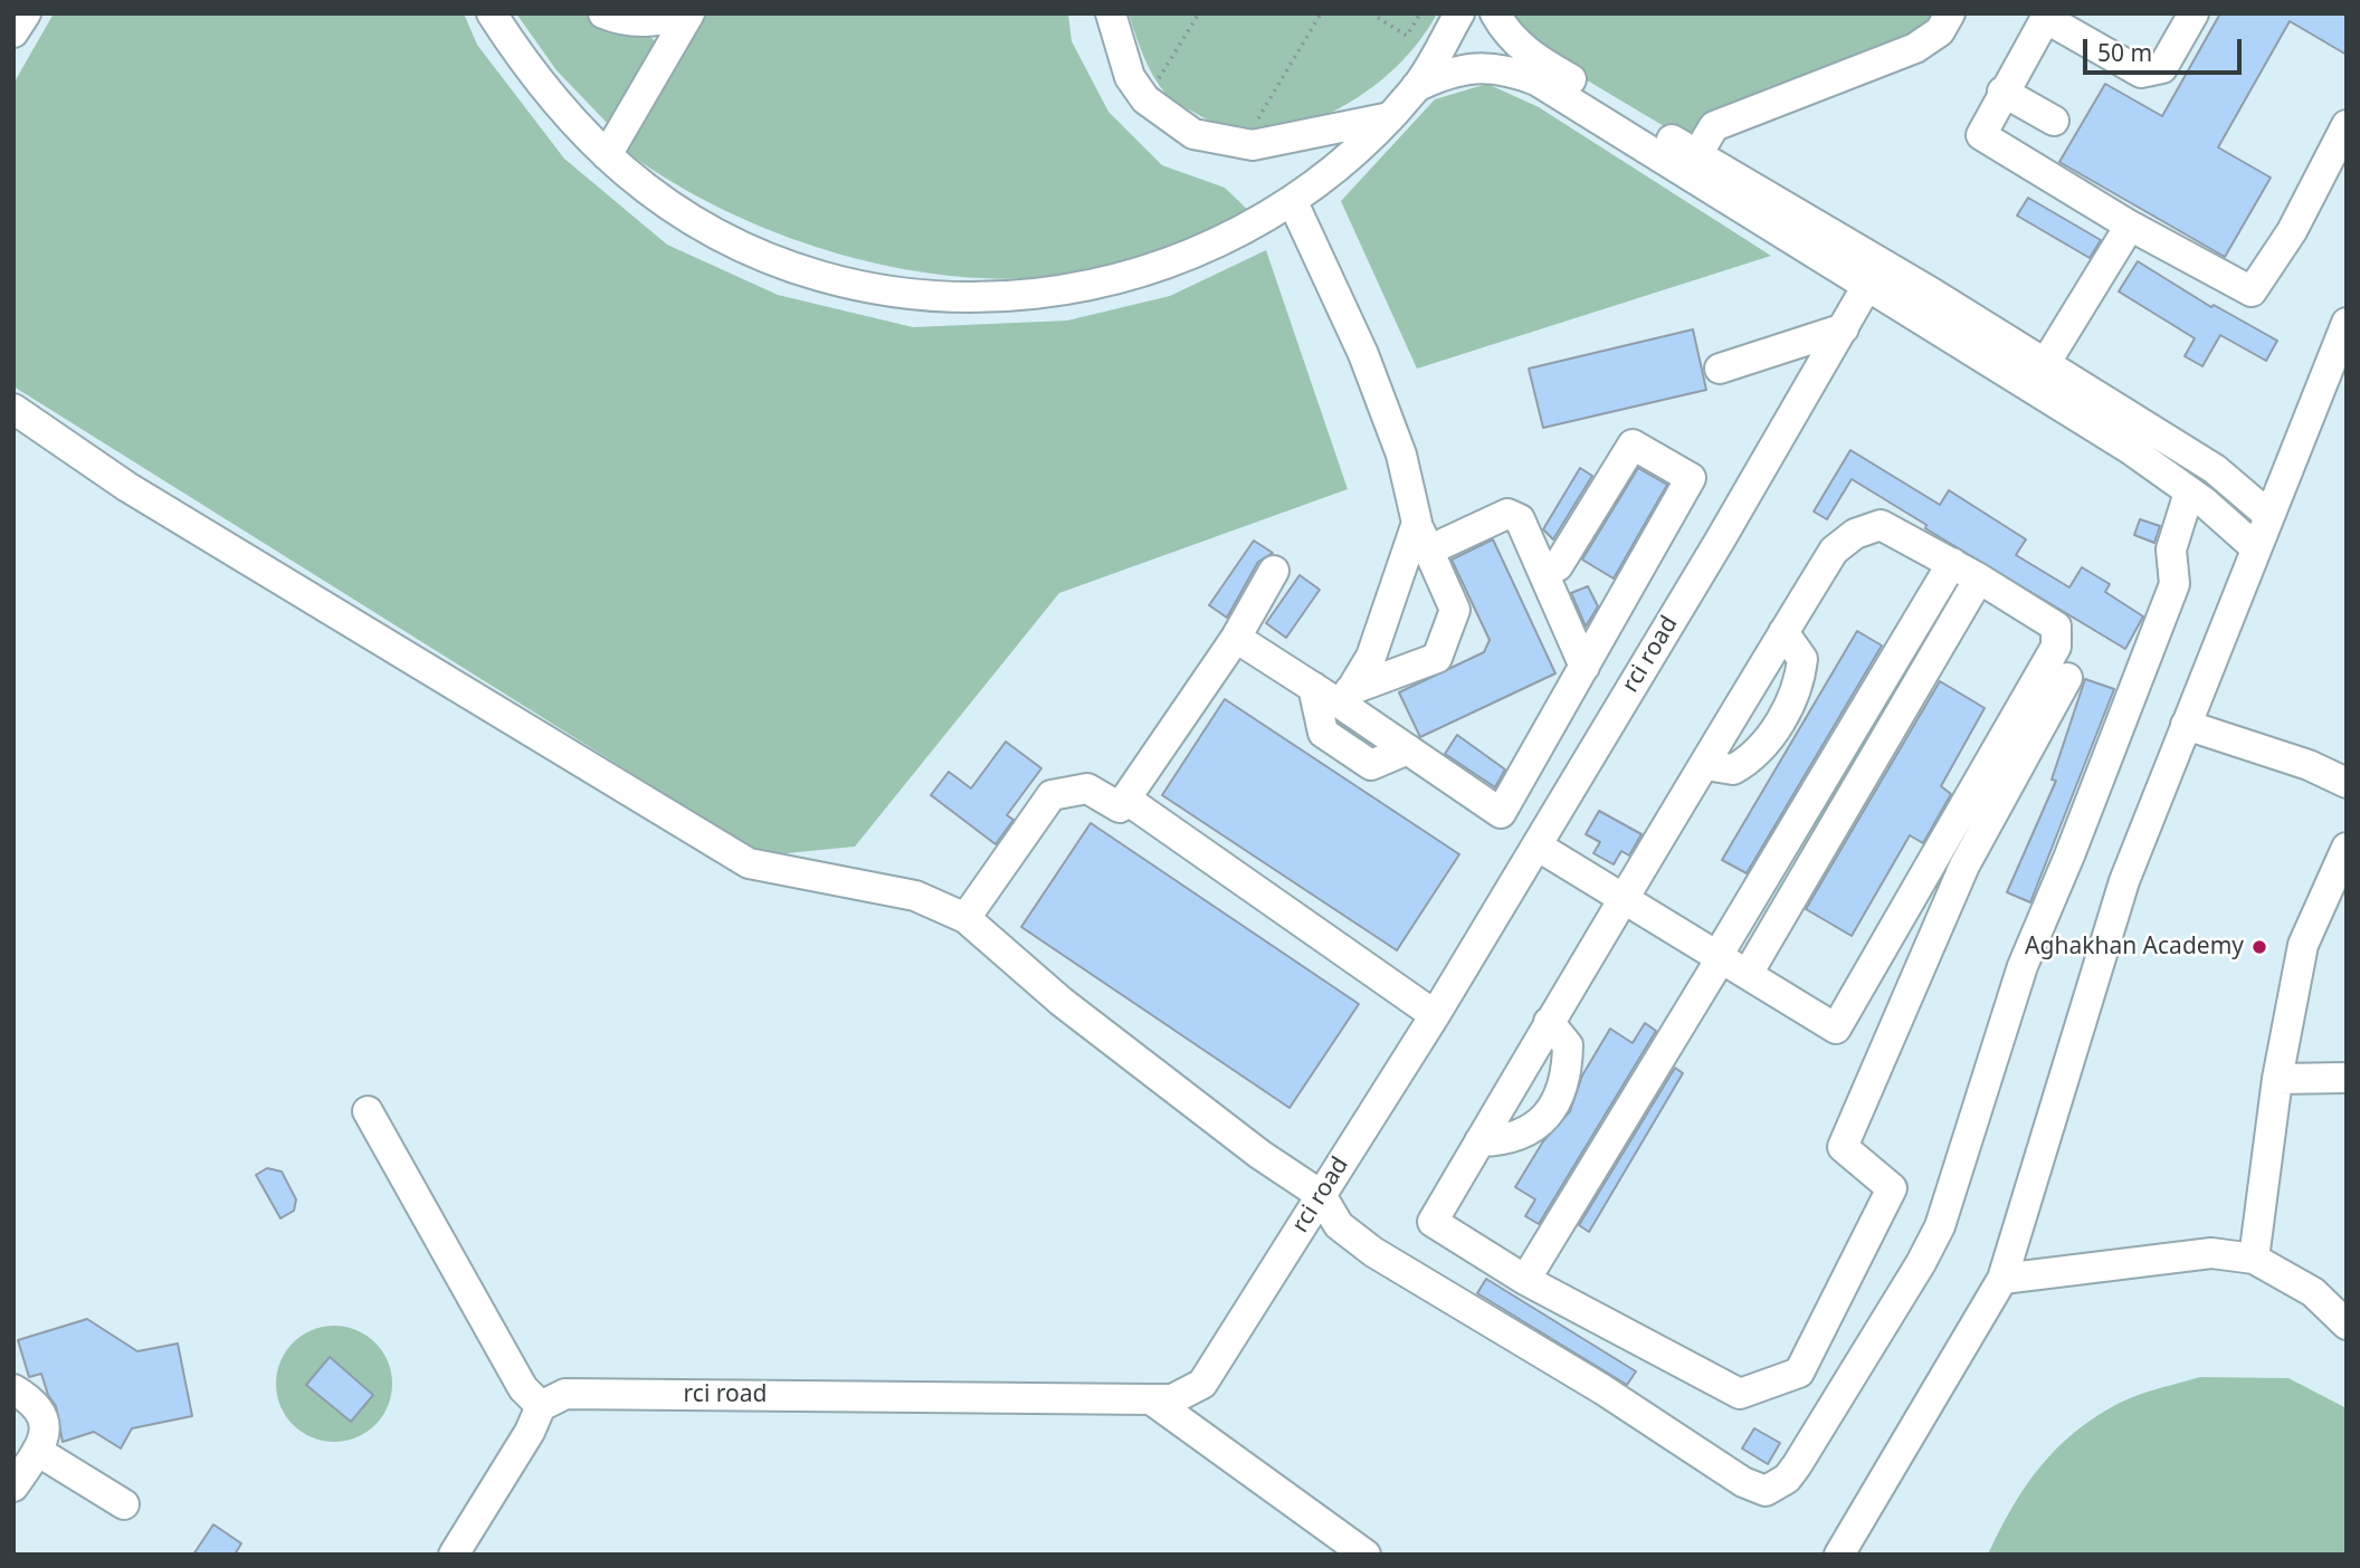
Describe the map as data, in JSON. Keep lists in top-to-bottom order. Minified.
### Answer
{"streets":{"street":["rci road"]},"places":["Aghakhan Academy"],"scale_bar":"50 m"}
